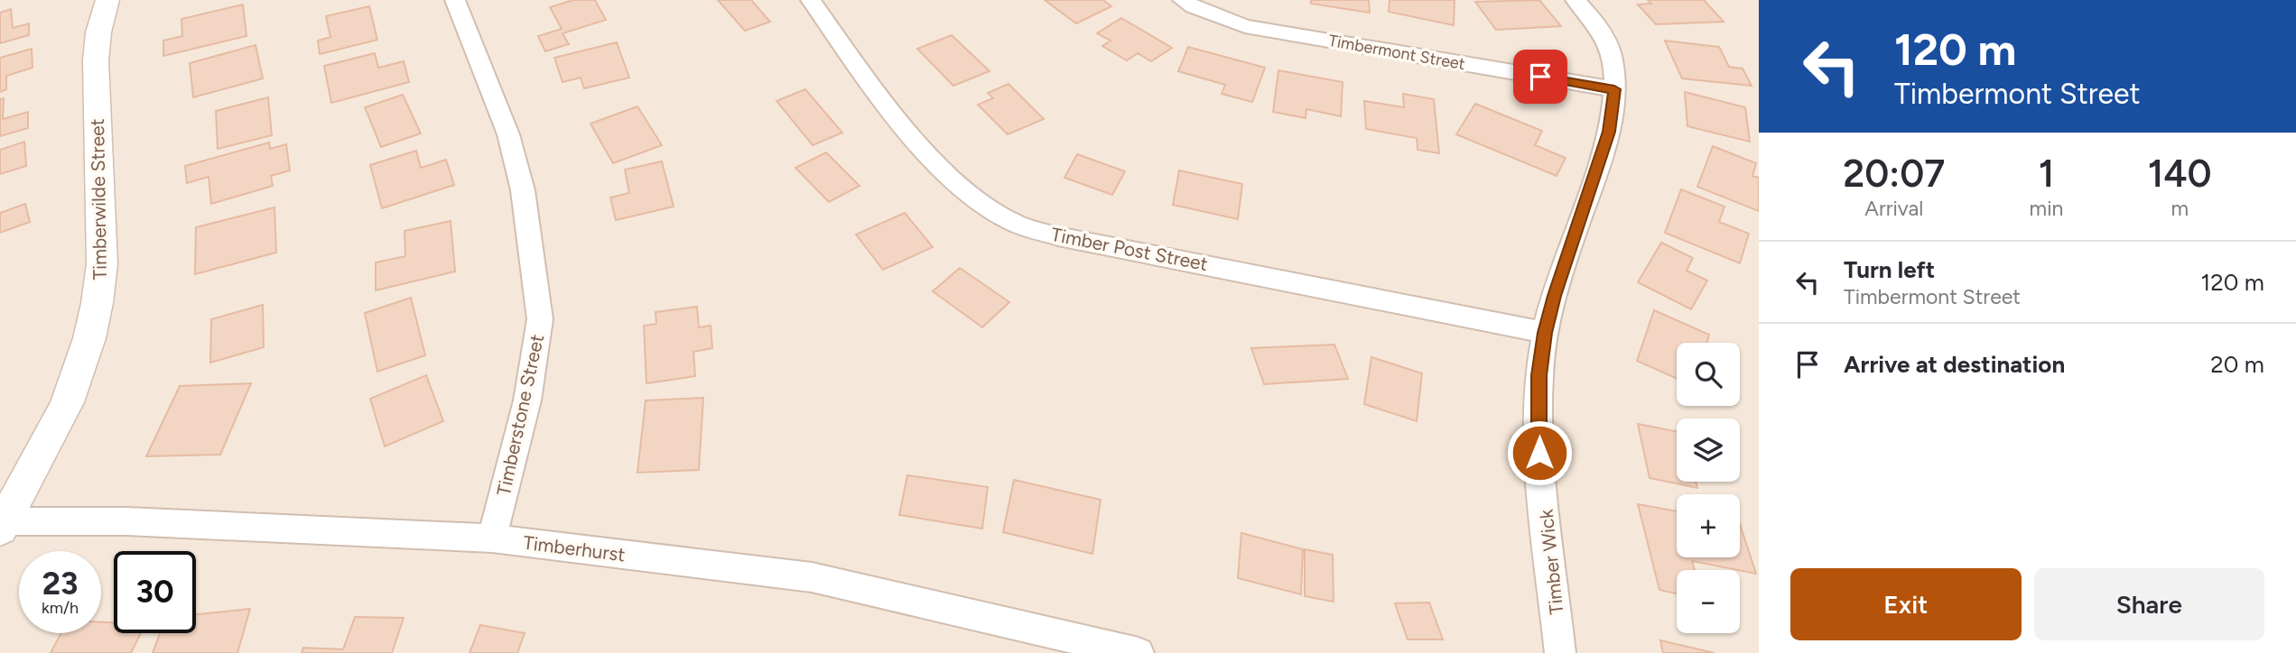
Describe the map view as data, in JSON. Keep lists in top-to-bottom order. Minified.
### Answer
{"streets":{"street":["Timbermont Street","Timberwilde Street","Timber Post Street","Timberstone Street","Timberhurst","Timber Wick"]},"crossings":[["Timbermont Street","Timber Wick"],["Timberwilde Street","Timberhurst"],["Timber Post Street","Timber Wick"],["Timberstone Street","Timberhurst"]],"page":{"turn":["120 m","Timbermont Street"],"eta":["20:07","Arrival","1","min","140","m"],"list":[{"name":"Turn left","note":"Timbermont Street","value":"120 m"},{"name":"Arrive at destination","value":"20 m"}],"map_buttons":["+","−"],"speed":"23 km/h","limit":"30","buttons":["Exit","Share"]}}
